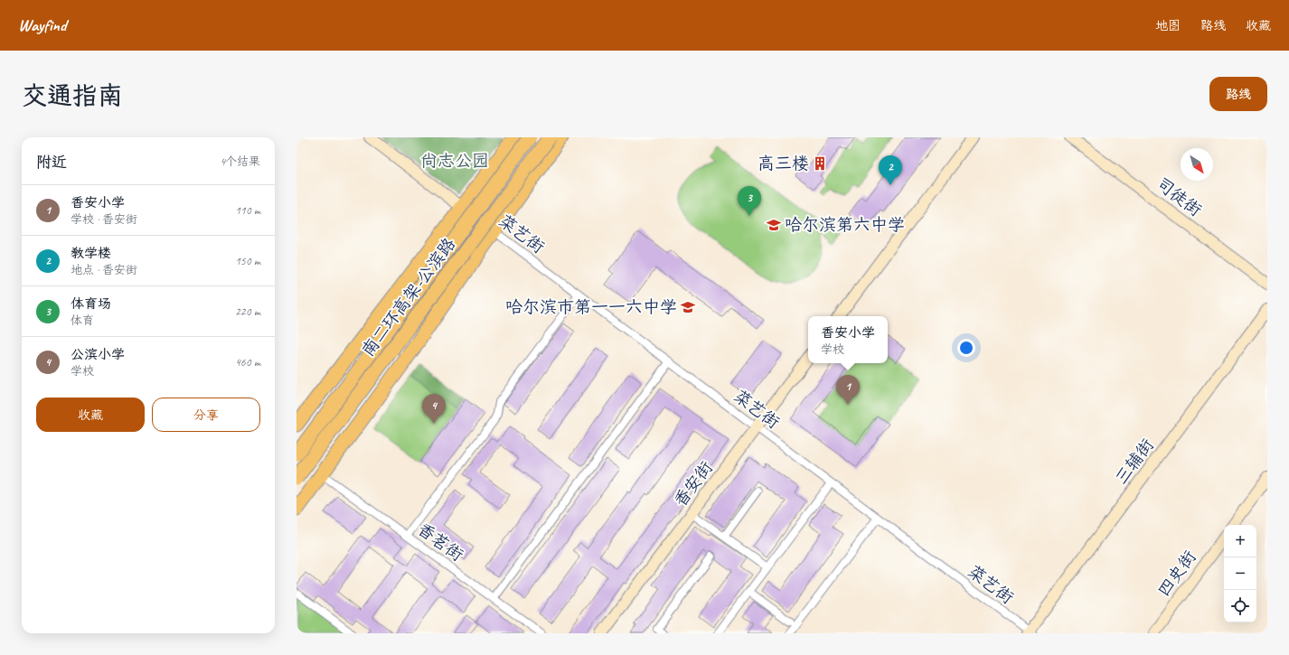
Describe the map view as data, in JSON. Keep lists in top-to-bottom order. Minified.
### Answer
{"streets":{"highway":["南二环高架-公滨路"],"street":["司徒街","菜艺街","三辅街","香安街","香茗街","四史街"]},"crossings":[["菜艺街","三辅街"],["菜艺街","香安街"]],"parks":["尚志公园"],"places":{"building":["高三楼"],"school or university":["哈尔滨第六中学","哈尔滨市第一一六中学"]},"north":"bottom right","page":{"header":"Wayfind","nav":["地图","路线","收藏"],"buttons":["路线",["收藏","分享"]],"title":"交通指南","heading":["附近","4个结果"],"pins":["2","3","1","4"],"list":[{"mark":"1","name":"香安小学","note":"学校 · 香安街","value":"110 m"},{"mark":"2","name":"教学楼","note":"地点 · 香安街","value":"150 m"},{"mark":"3","name":"体育场","note":"体育","value":"220 m"},{"mark":"4","name":"公滨小学","note":"学校","value":"460 m"}],"popup":["香安小学","学校"],"map_buttons":["+","−"]}}
